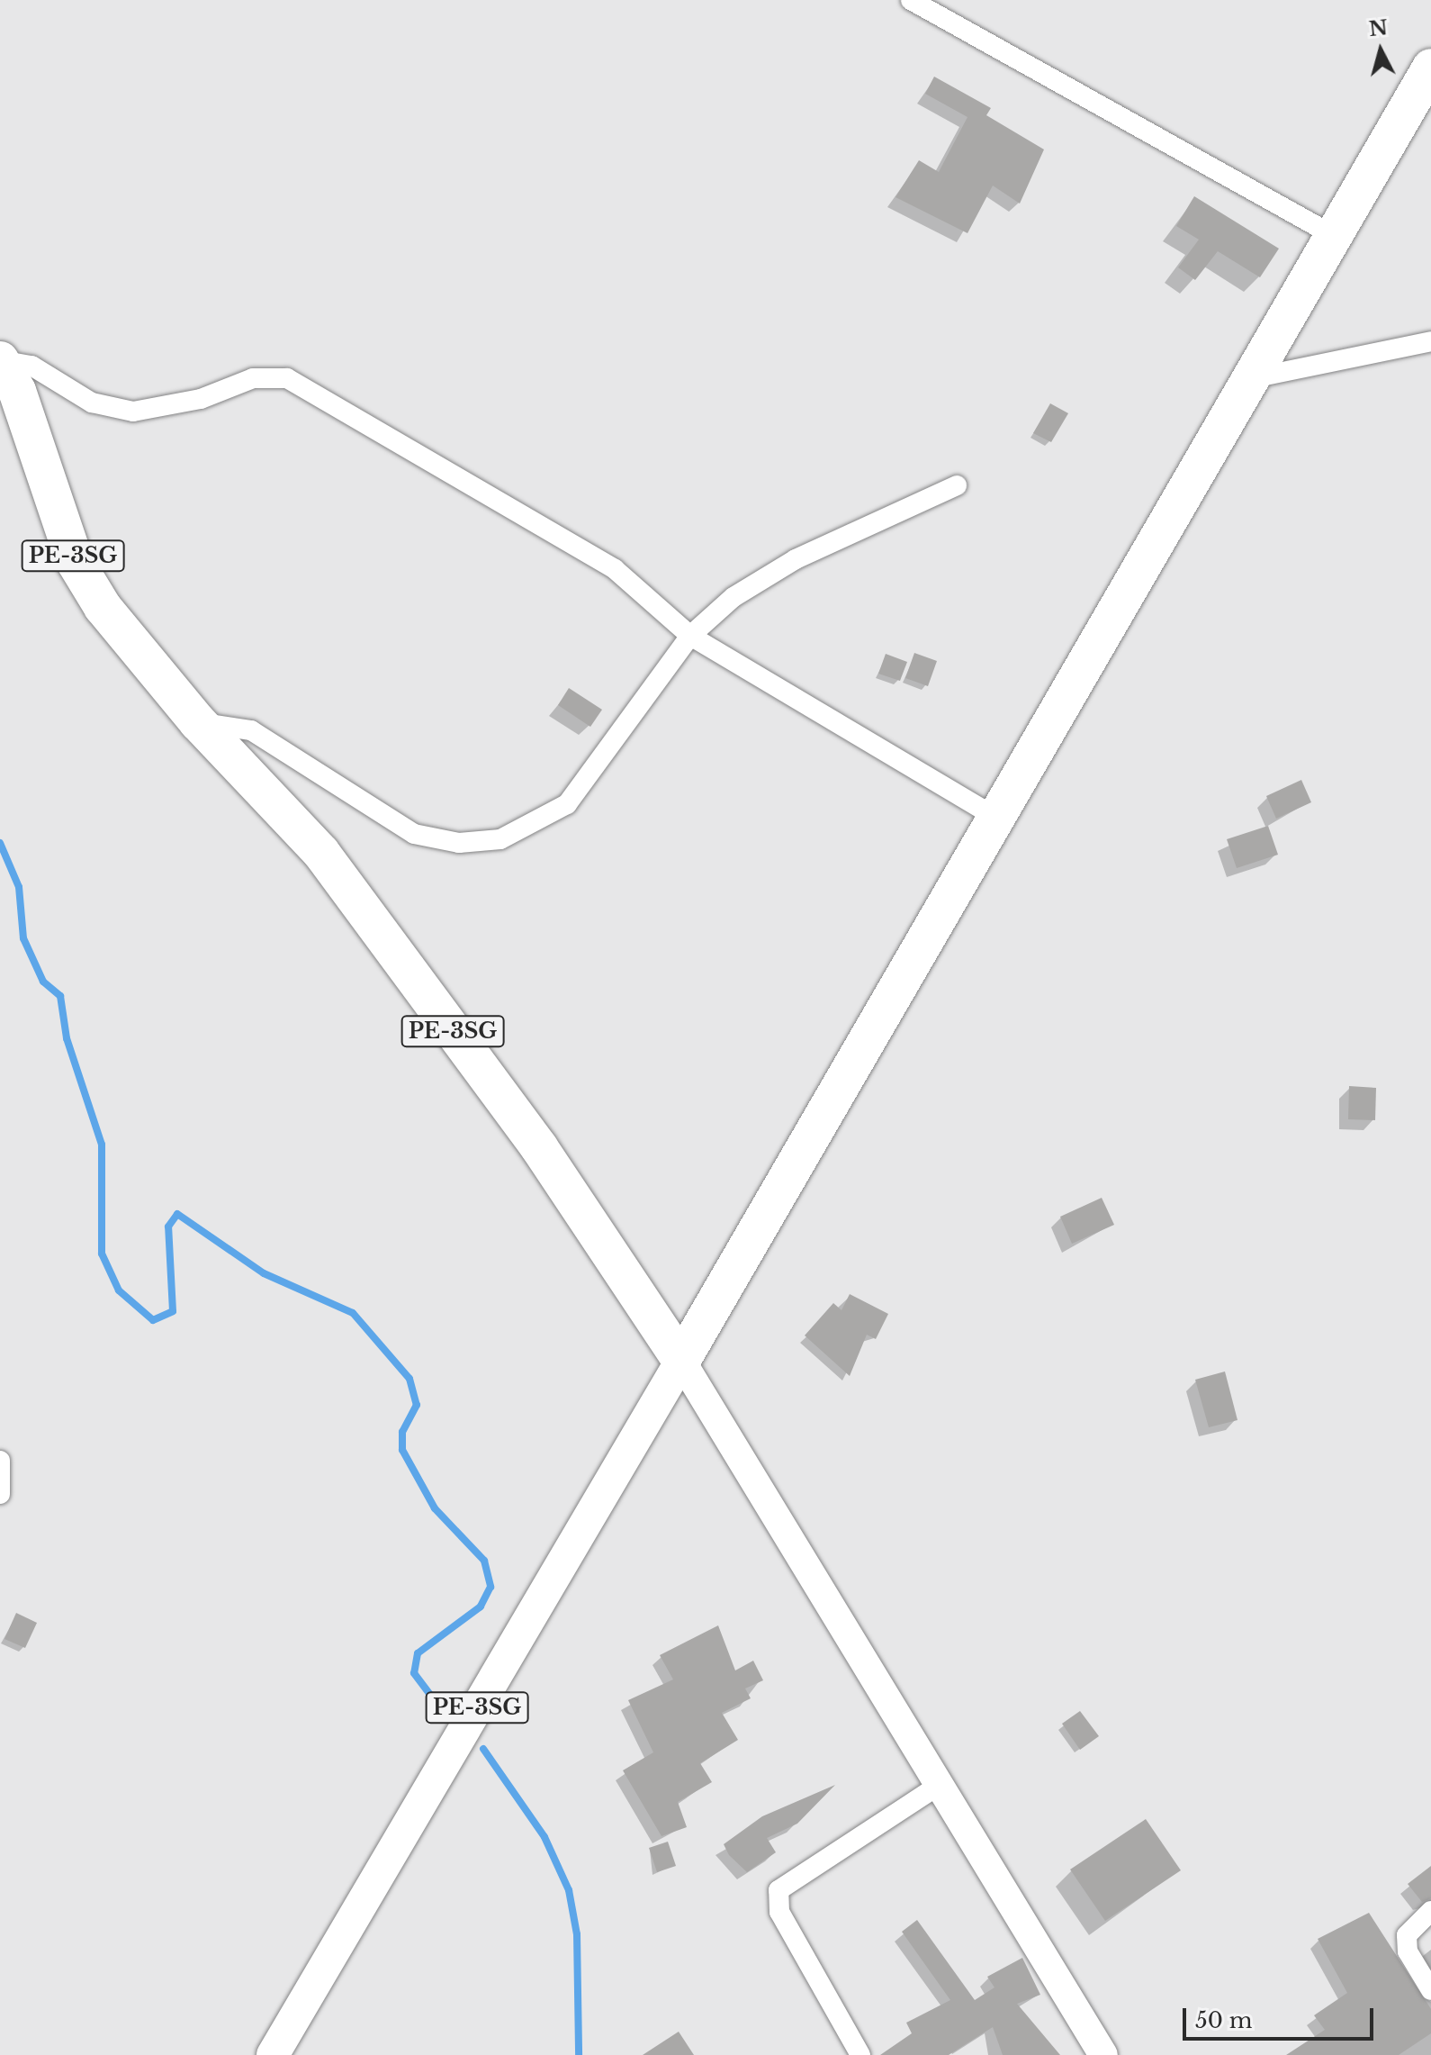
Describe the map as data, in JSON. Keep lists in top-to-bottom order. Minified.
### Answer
{"streets":{"highway":["PE-3SG"]},"scale_bar":"50 m","north":"top"}
